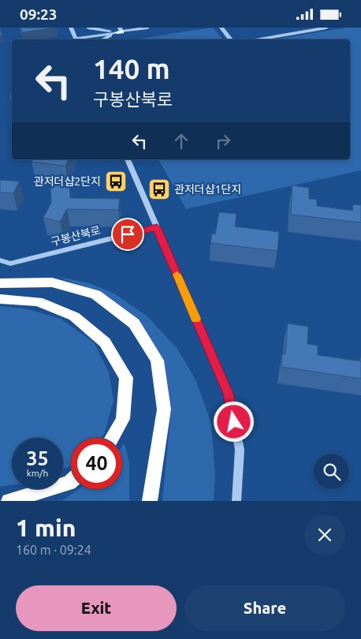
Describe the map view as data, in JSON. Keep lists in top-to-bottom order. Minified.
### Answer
{"streets":{"street":["구봉산북로"]},"places":{"bus stop":["관저더샵2단지","관저더샵1단지"]},"page":{"status":"09:23","turn":["140 m","구봉산북로"],"speed":"35 km/h","limit":"40","heading":["1 min","160 m · 09:24"],"buttons":["Exit","Share"]}}
